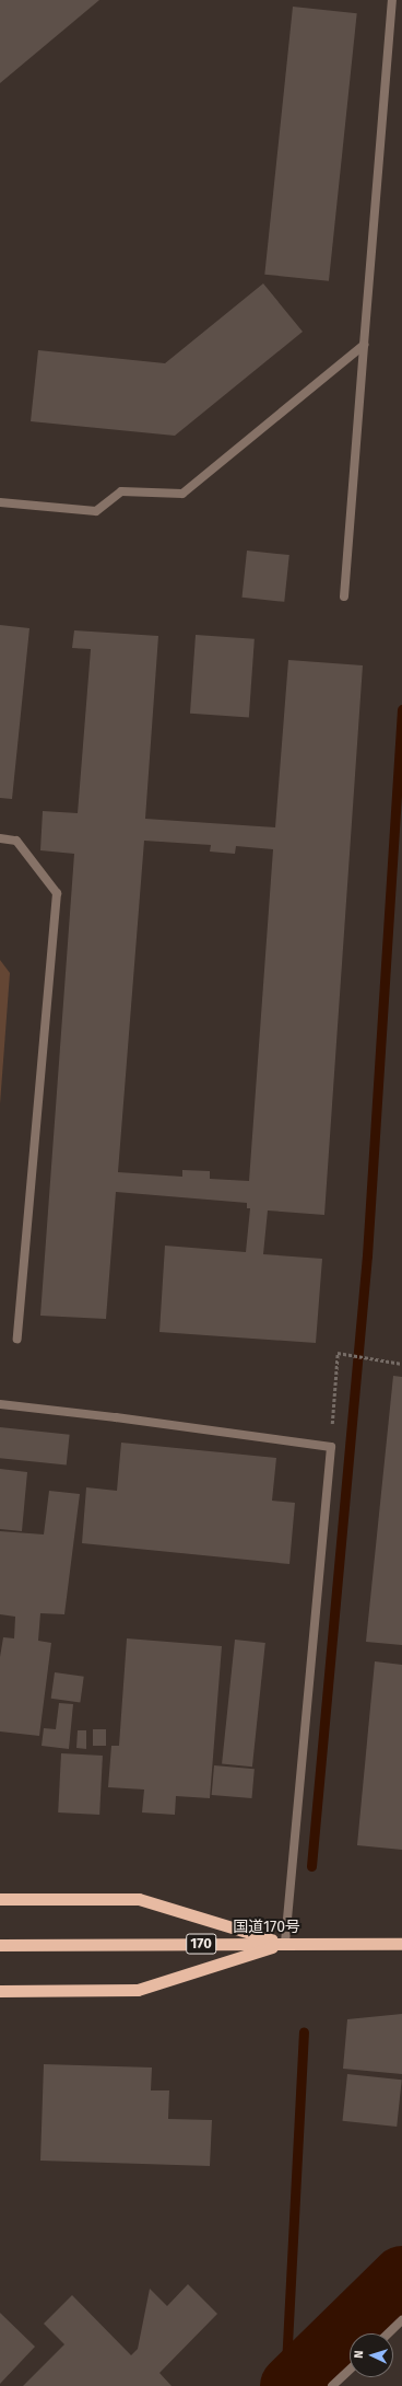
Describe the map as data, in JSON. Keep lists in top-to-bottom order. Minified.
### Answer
{"streets":{"highway":["国道170号","170"]},"crossings":[["国道170号","170"]],"north":"left"}
